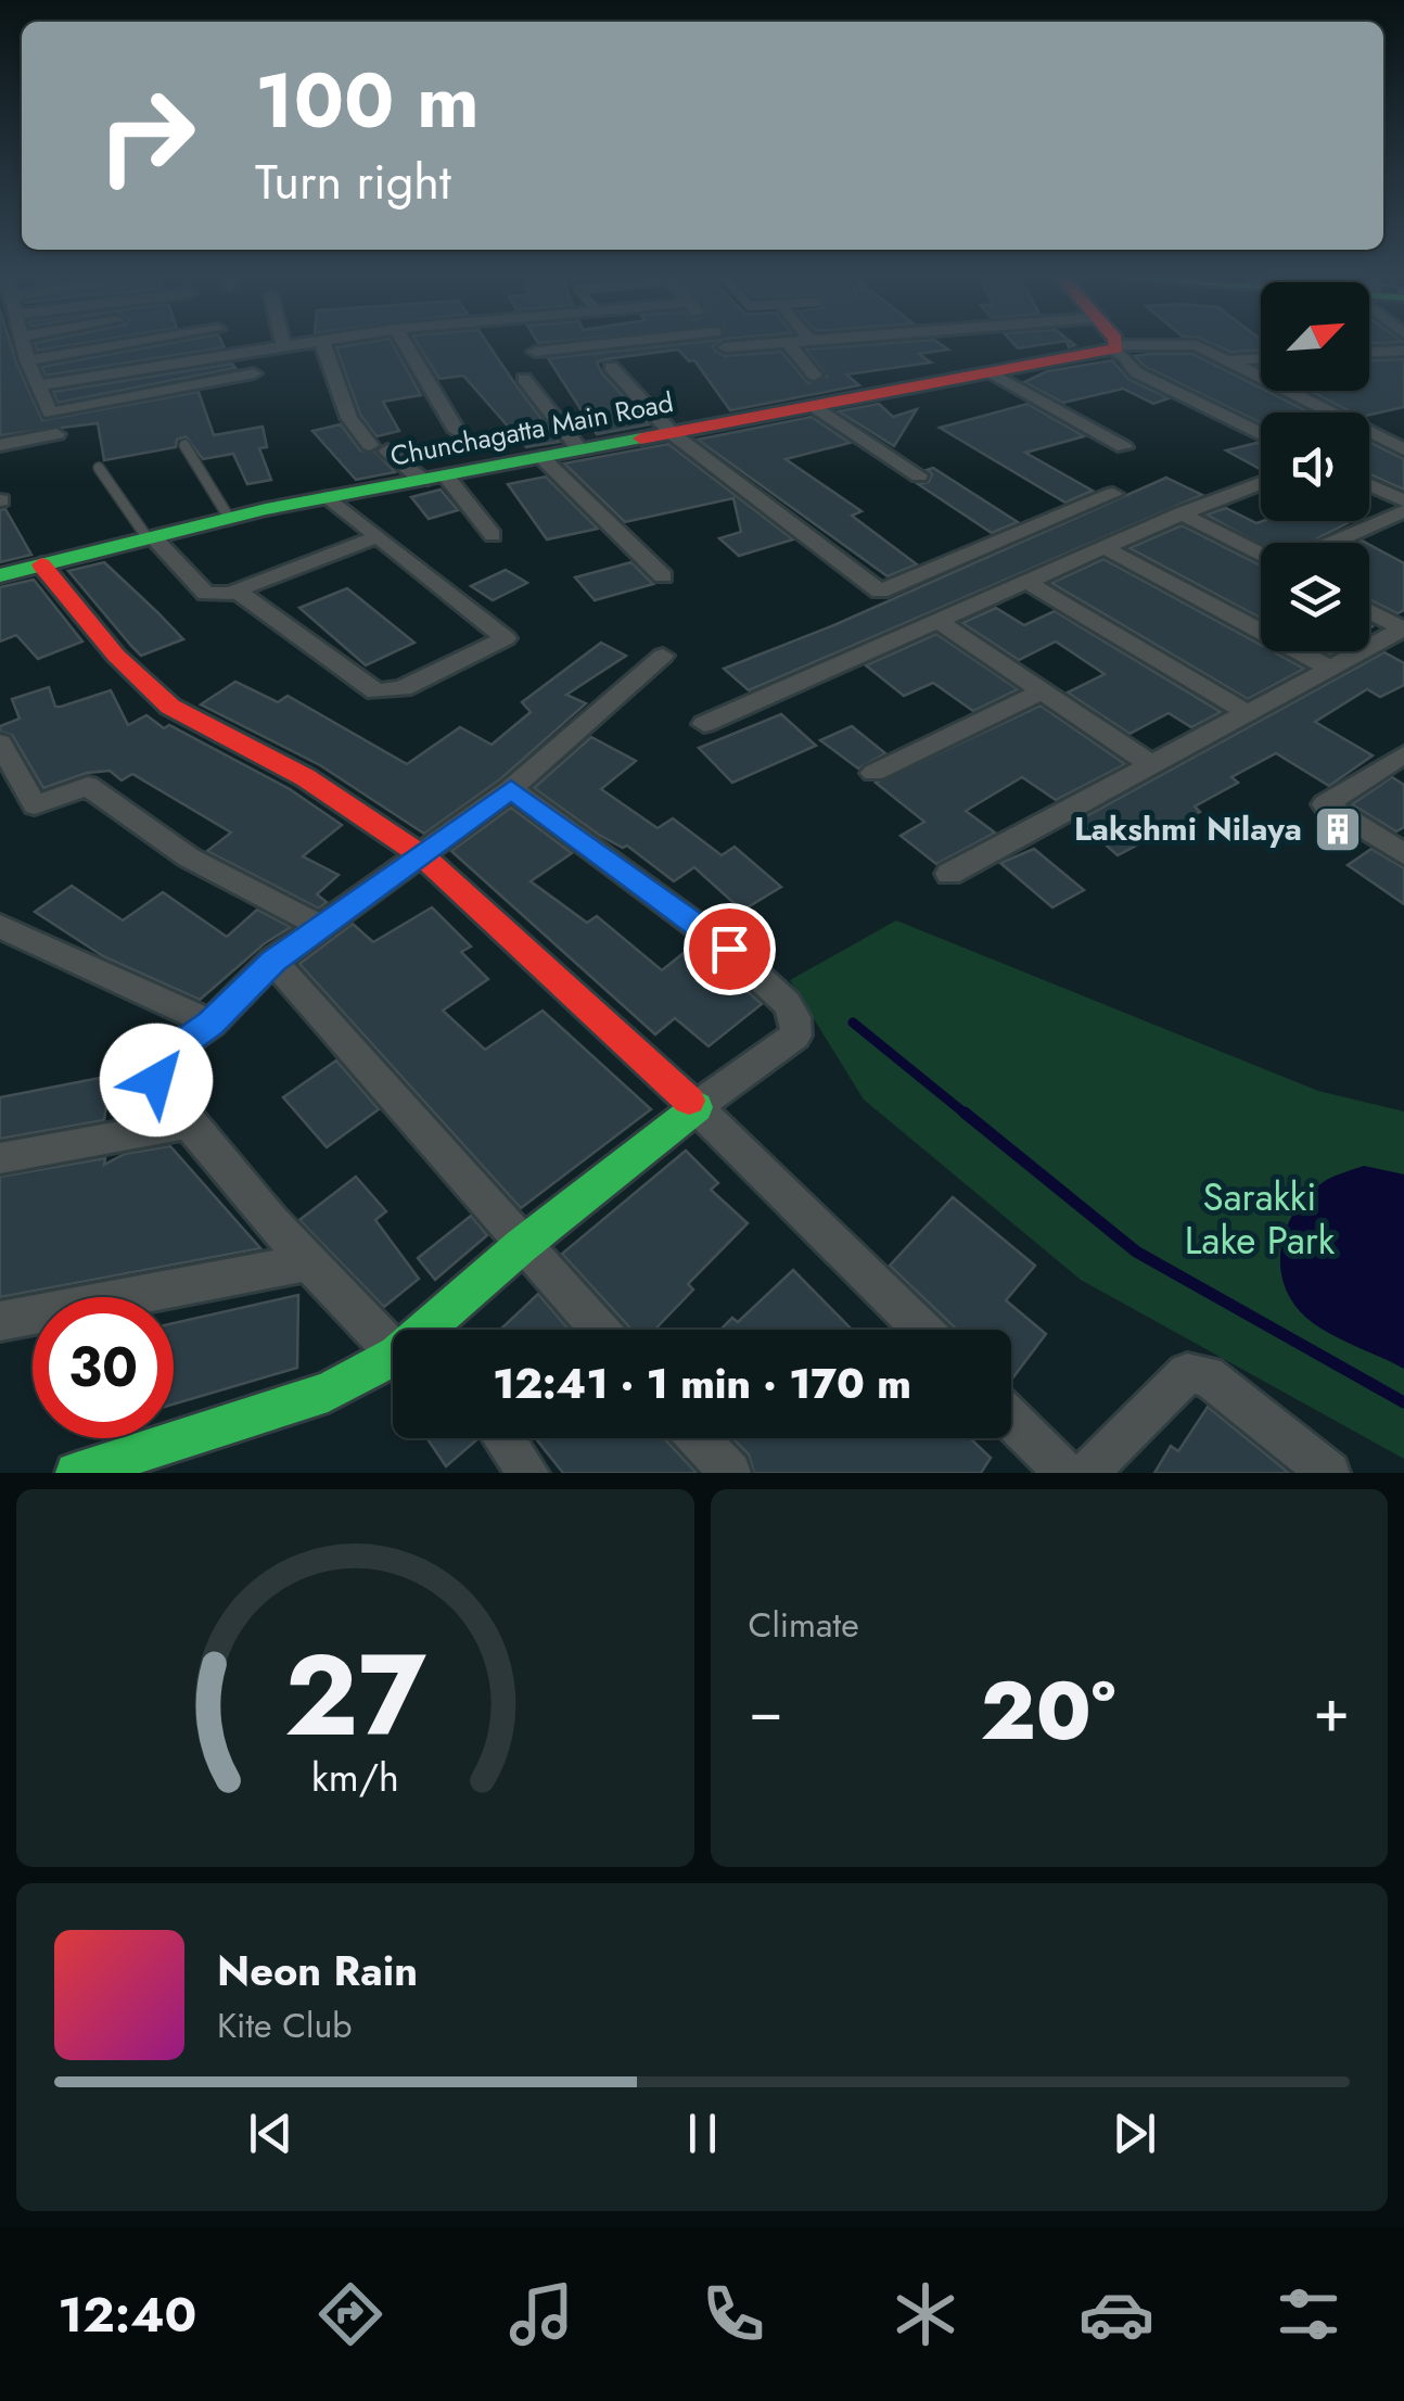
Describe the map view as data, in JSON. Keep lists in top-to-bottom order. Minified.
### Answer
{"streets":{"main road":["Chunchagatta Main Road"]},"parks":["Sarakki Lake Park"],"places":{"building":["Lakshmi Nilaya"]},"north":"top right","page":{"turn":["100 m","Turn right"],"limit":"30","trip":"12:41 · 1 min · 170 m","tile":"Climate","heat":["−","20°","+"],"song":["Neon Rain","Kite Club"],"tabs":"12:40","gauge":["27","km/h"]}}
